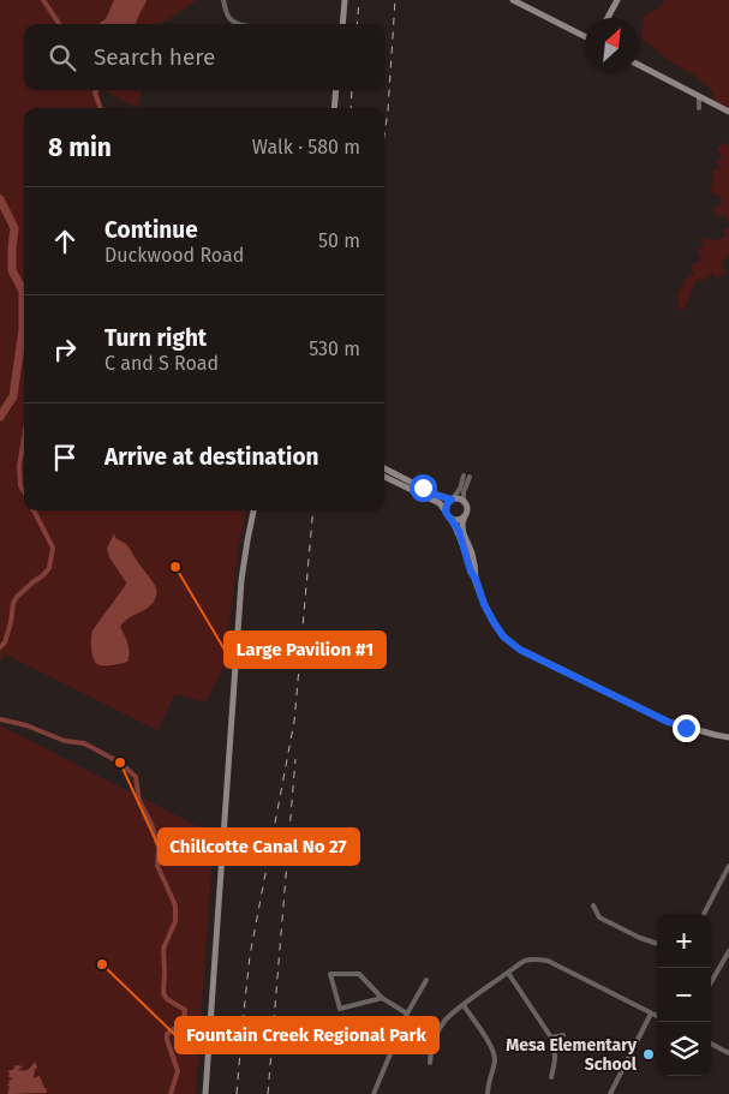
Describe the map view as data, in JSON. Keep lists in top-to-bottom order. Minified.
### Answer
{"places":["Large Pavilion #1","Chillcotte Canal No 27","Fountain Creek Regional Park","Mesa Elementary School"],"north":"top right","page":{"search":"Search here","heading":["8 min","Walk · 580 m"],"list":[["Continue","Duckwood Road","50 m"],["Turn right","C and S Road","530 m"],"Arrive at destination"],"map_buttons":["+","−"]}}
